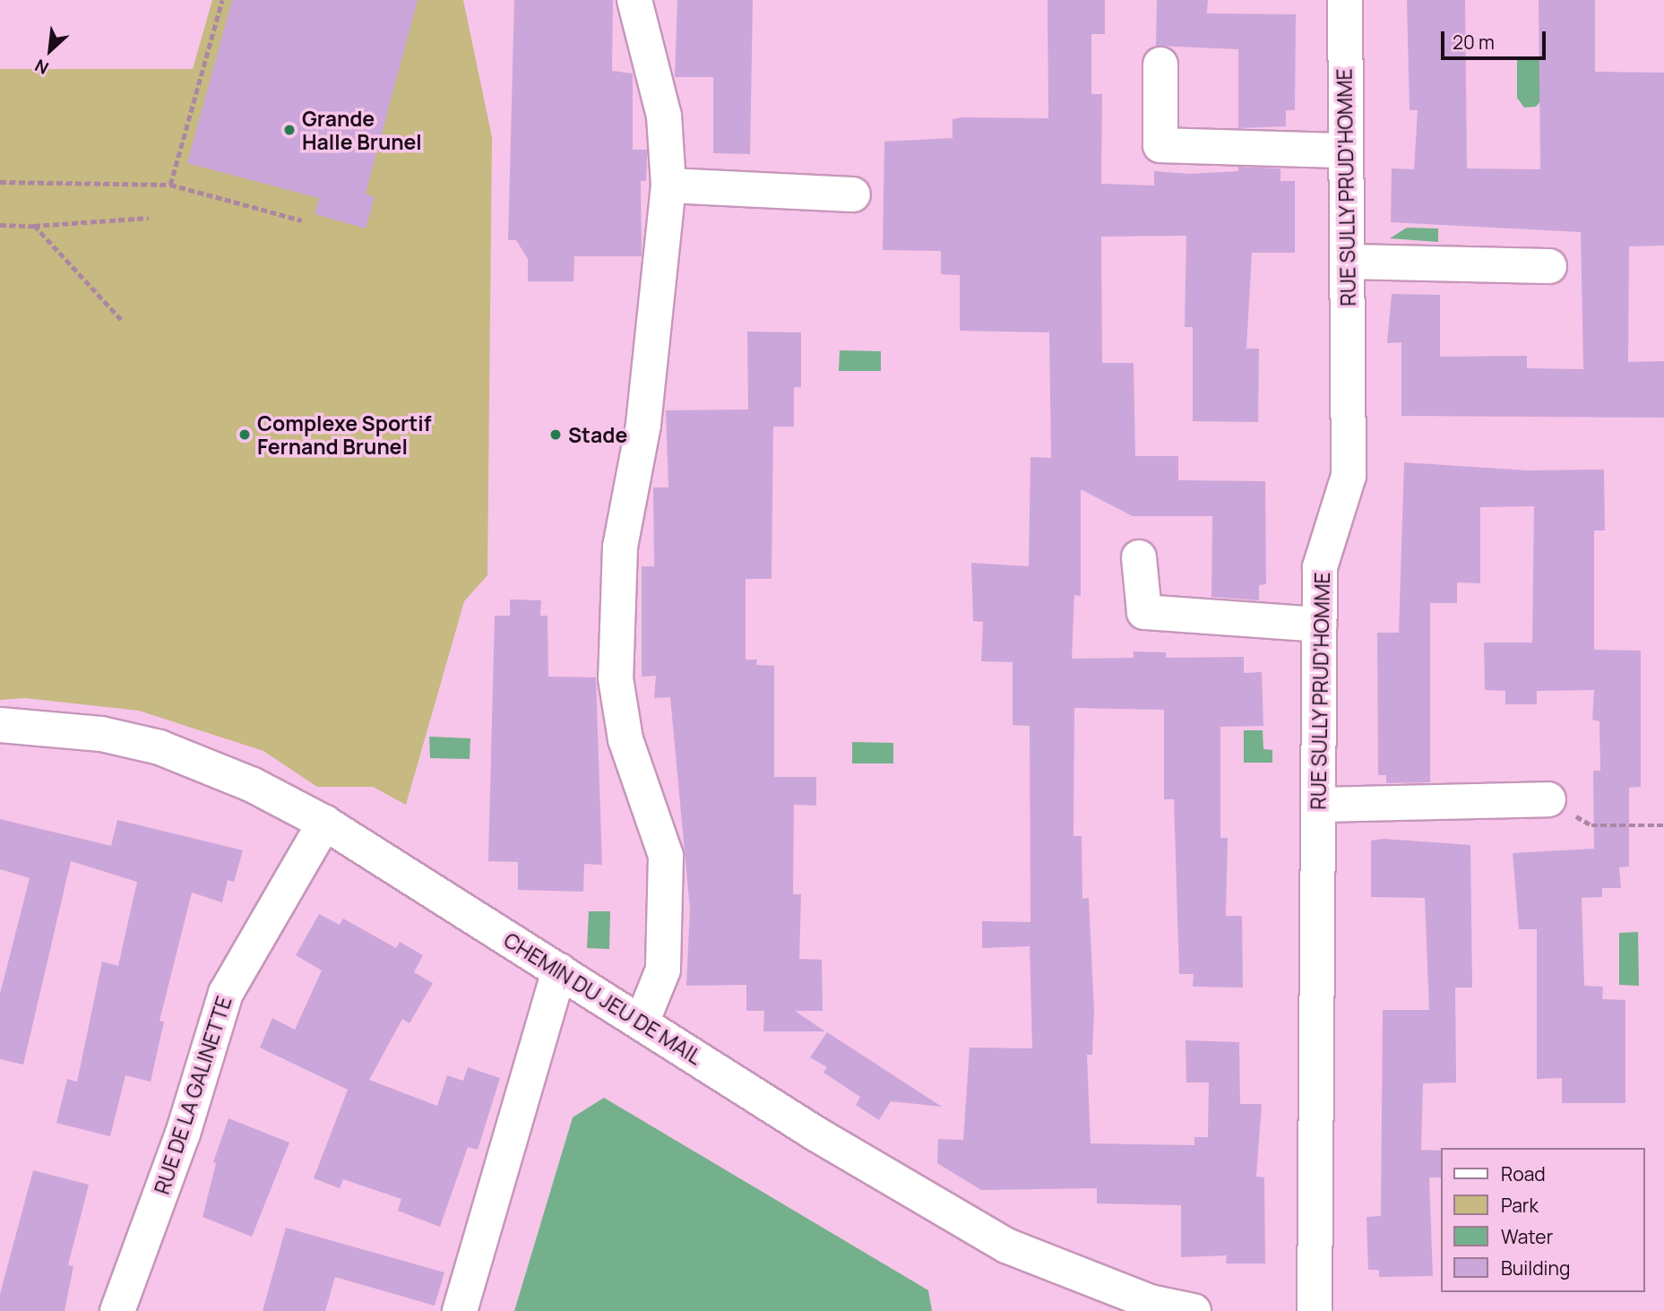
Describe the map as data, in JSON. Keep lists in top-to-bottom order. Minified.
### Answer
{"streets":{"street":["RUE SULLY PRUD'HOMME","CHEMIN DU JEU DE MAIL","RUE DE LA GALINETTE"]},"crossings":[["CHEMIN DU JEU DE MAIL","RUE DE LA GALINETTE"]],"places":["Grande Halle Brunel","Complexe Sportif Fernand Brunel","Stade"],"legend":["Road","Park","Water","Building"],"scale_bar":"20 m","north":"bottom left"}
